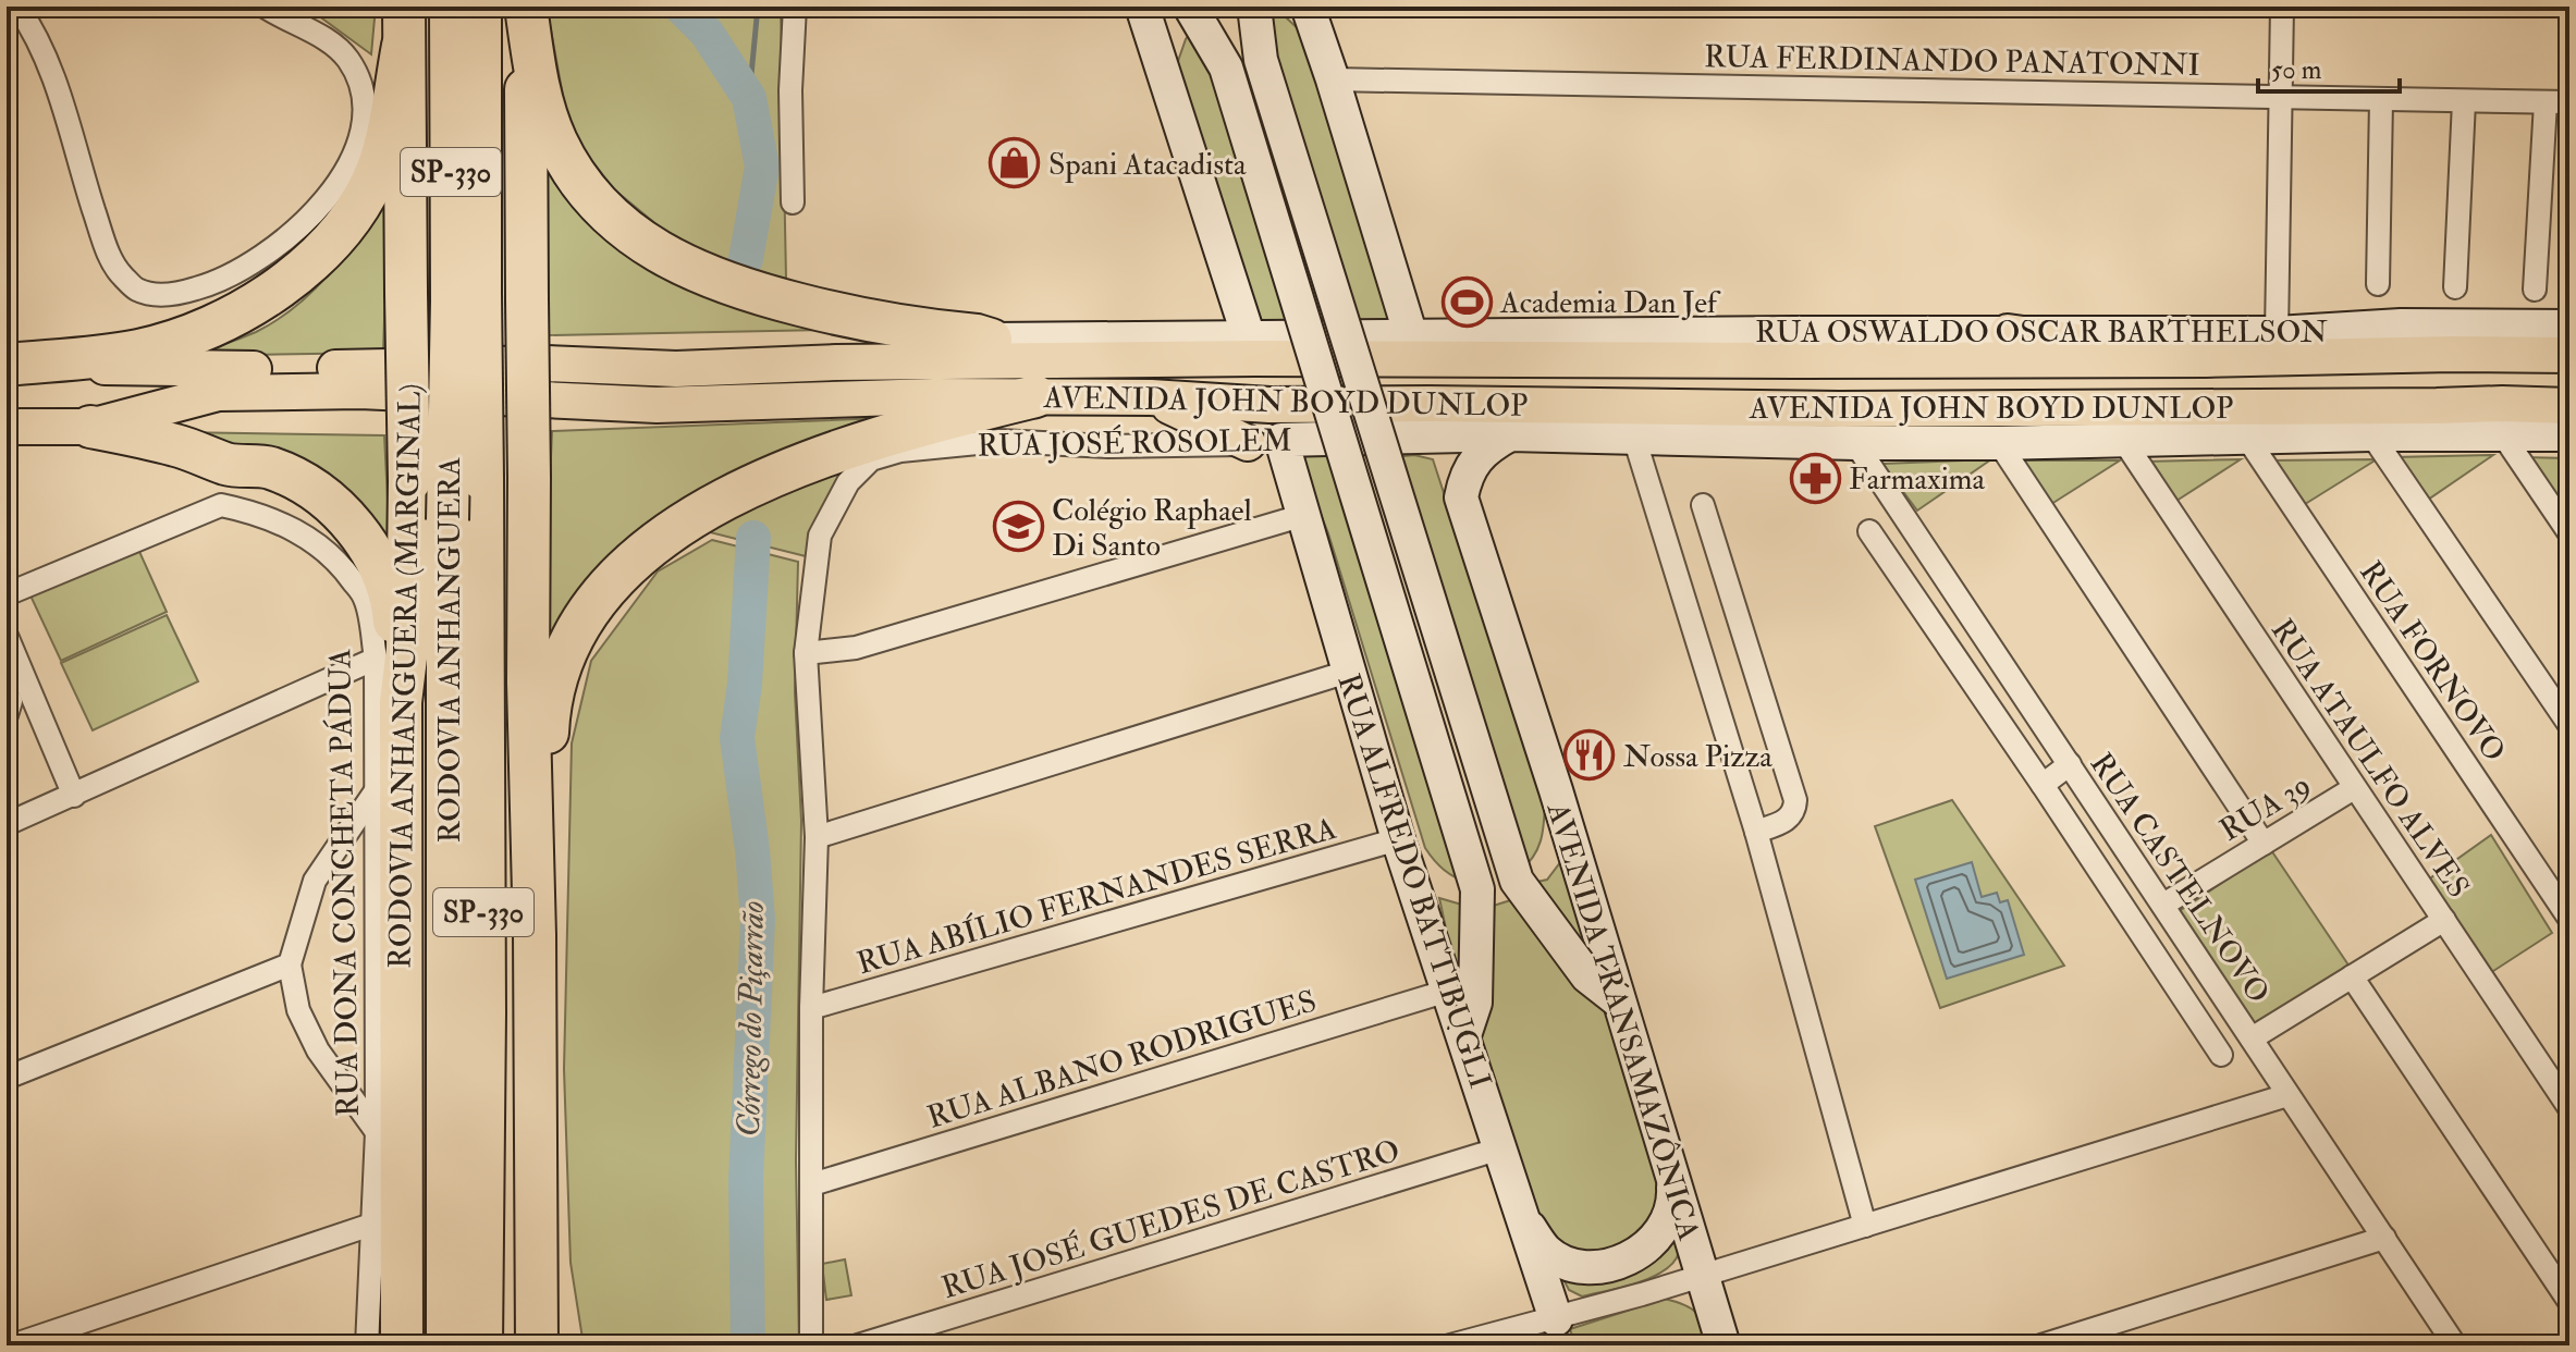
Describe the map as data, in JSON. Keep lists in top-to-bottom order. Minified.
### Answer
{"streets":{"highway":["SP-330","RODOVIA ANHANGUERA","RODOVIA ANHANGUERA (MARGINAL)"],"main road":["AVENIDA JOHN BOYD DUNLOP"],"street":["RUA FERDINANDO PANATONNI","RUA OSWALDO OSCAR BARTHELSON","RUA JOSÉ ROSOLEM","RUA FORNOVO","RUA ATAULFO ALVES","RUA 39","RUA CASTELNOVO","RUA ALFREDO BATTIBUGLI","RUA DONA CONCHETA PÁDUA","RUA ABÍLIO FERNANDES SERRA","AVENIDA TRANSAMAZÔNICA","RUA ALBANO RODRIGUES","RUA JOSÉ GUEDES DE CASTRO"]},"crossings":[["RUA JOSÉ ROSOLEM","RUA FORNOVO"],["RUA JOSÉ ROSOLEM","RUA ATAULFO ALVES"],["RUA JOSÉ ROSOLEM","RUA CASTELNOVO"],["RUA JOSÉ ROSOLEM","RUA ALFREDO BATTIBUGLI"],["RUA JOSÉ ROSOLEM","RUA ABÍLIO FERNANDES SERRA"],["RUA JOSÉ ROSOLEM","AVENIDA TRANSAMAZÔNICA"],["RUA JOSÉ ROSOLEM","RUA ALBANO RODRIGUES"],["RODOVIA ANHANGUERA (MARGINAL)","RUA DONA CONCHETA PÁDUA"],["RUA ATAULFO ALVES","RUA 39"],["RUA 39","RUA CASTELNOVO"],["RUA ALFREDO BATTIBUGLI","RUA ABÍLIO FERNANDES SERRA"],["RUA ALFREDO BATTIBUGLI","RUA ALBANO RODRIGUES"],["RUA ALFREDO BATTIBUGLI","RUA JOSÉ GUEDES DE CASTRO"]],"water":["Córrego do Piçarrão"],"places":{"shop":["Spani Atacadista"],"sports":["Academia Dan Jef"],"pharmacy":["Farmaxima"],"school or university":["Colégio Raphael Di Santo"],"restaurant":["Nossa Pizza"]},"scale_bar":"50 m"}
